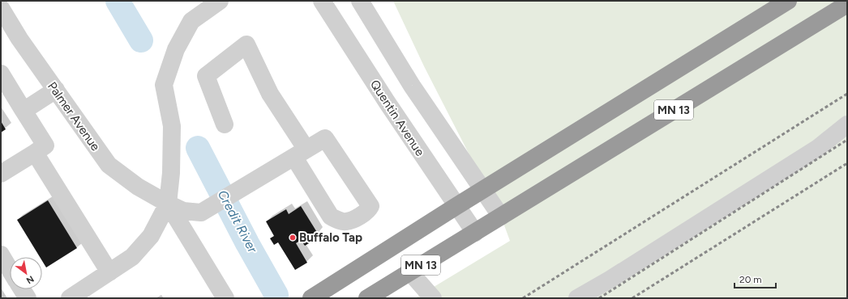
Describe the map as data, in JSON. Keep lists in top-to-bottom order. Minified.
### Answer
{"streets":{"highway":["MN 13"],"street":["Palmer Avenue","Quentin Avenue"]},"crossings":[["MN 13","Quentin Avenue"]],"water":["Credit River"],"places":["Buffalo Tap"],"scale_bar":"20 m","north":"bottom right"}
